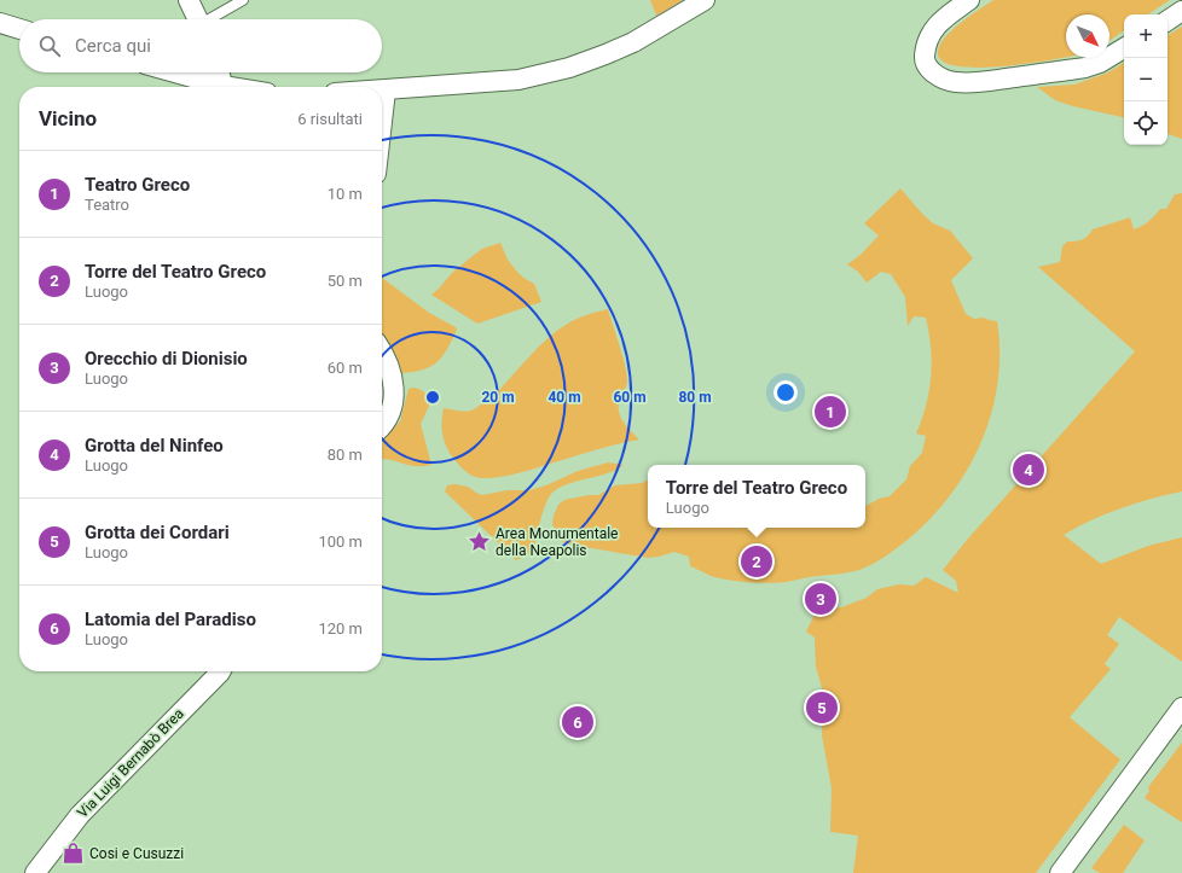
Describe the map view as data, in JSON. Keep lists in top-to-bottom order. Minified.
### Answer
{"streets":{"street":["Via Luigi Bernabò Brea"]},"places":{"place":["Area Monumentale della Neapolis"],"shop":["Cosi e Cusuzzi"]},"north":"bottom right","page":{"map_buttons":["+","−"],"search":"Cerca qui","heading":["Vicino","6 risultati"],"list":[{"mark":"1","name":"Teatro Greco","note":"Teatro","value":"10 m"},{"mark":"2","name":"Torre del Teatro Greco","note":"Luogo","value":"50 m"},{"mark":"3","name":"Orecchio di Dionisio","note":"Luogo","value":"60 m"},{"mark":"4","name":"Grotta del Ninfeo","note":"Luogo","value":"80 m"},{"mark":"5","name":"Grotta dei Cordari","note":"Luogo","value":"100 m"},{"mark":"6","name":"Latomia del Paradiso","note":"Luogo","value":"120 m"}],"pins":["1","4","2","3","5","6"],"popup":["Torre del Teatro Greco","Luogo"]},"rings":["20 m","40 m","60 m","80 m"]}
